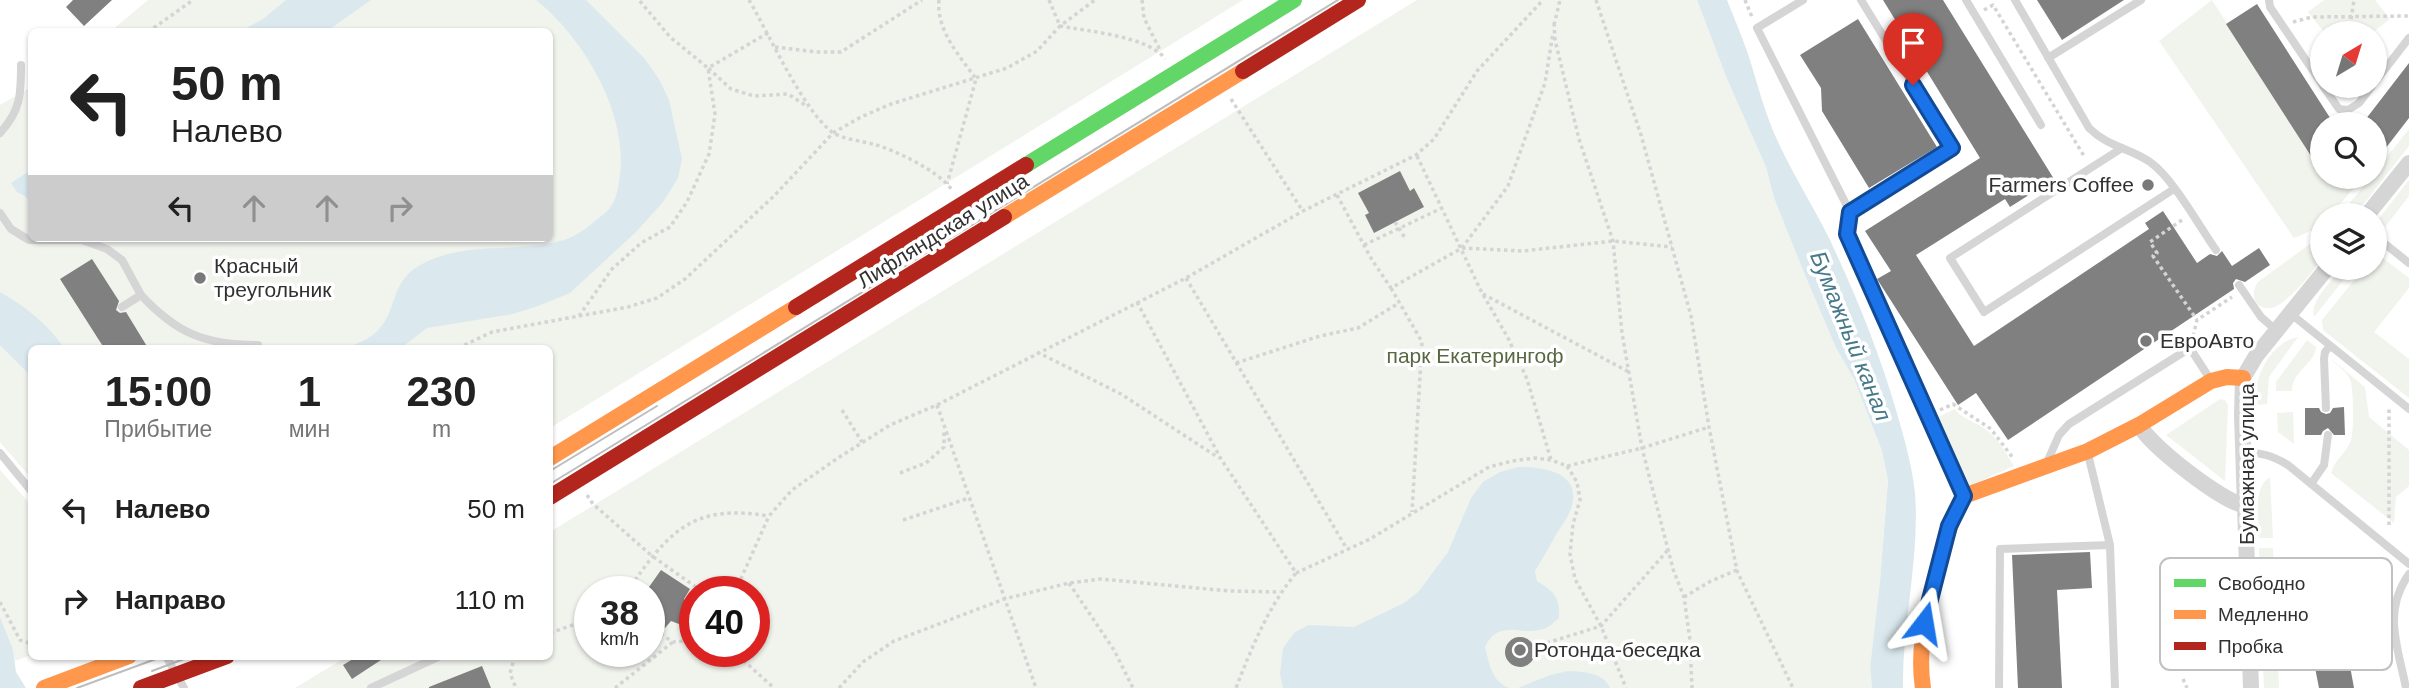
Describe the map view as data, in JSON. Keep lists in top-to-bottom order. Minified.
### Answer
{"streets":{"street":["Лифляндская улица","Бумажная улица"]},"water":["Бумажный канал"],"parks":["парк Екатерингоф"],"places":["Farmers Coffee","Красный треугольник","ЕвроАвто","Ротонда-беседка"],"legend":["Свободно","Медленно","Пробка"],"north":"top right","page":{"turn":["50 m","Налево"],"eta":["15:00","Прибытие","1","мин","230","m"],"list":[{"name":"Налево","value":"50 m"},{"name":"Направо","value":"110 m"}],"speed":"38 km/h","limit":"40"}}
